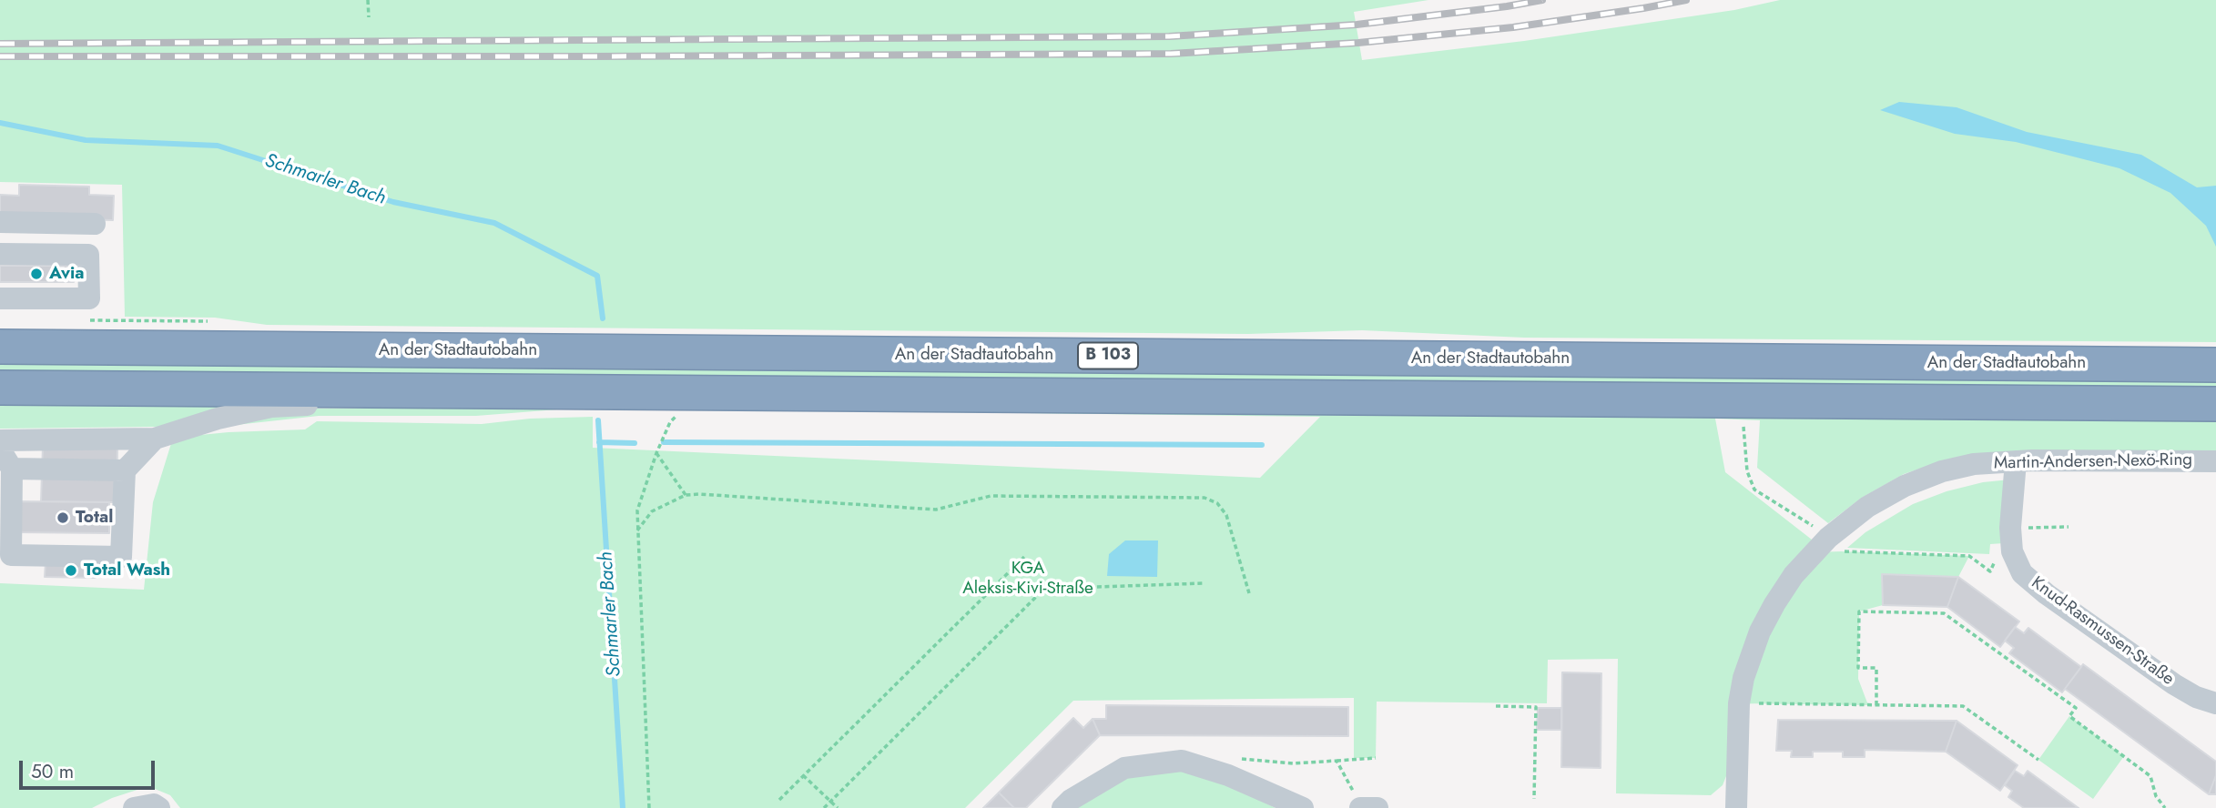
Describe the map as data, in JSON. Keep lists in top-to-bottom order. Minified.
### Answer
{"streets":{"highway":["An der Stadtautobahn","B 103"],"street":["Martin-Andersen-Nexö-Ring","Knud-Rasmussen-Straße"]},"crossings":[["Martin-Andersen-Nexö-Ring","Knud-Rasmussen-Straße"]],"water":["Schmarler Bach"],"parks":["KGA Aleksis-Kivi-Straße"],"places":["Avia","Total","Total Wash"],"scale_bar":"50 m"}
